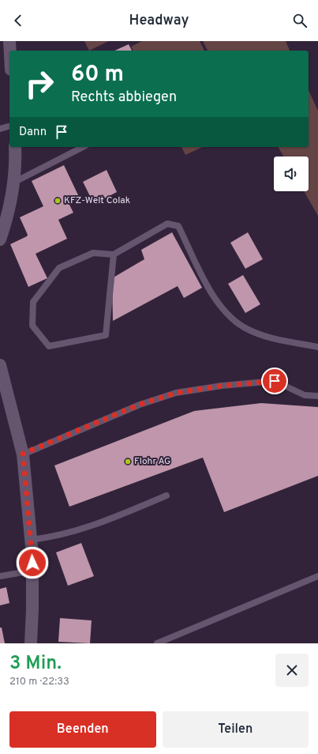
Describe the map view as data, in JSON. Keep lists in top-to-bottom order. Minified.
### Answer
{"places":["KFZ-Welt Colak","Flohr AG"],"page":{"header":"Headway","turn":["60 m","Rechts abbiegen"],"then":"Dann","heading":["3 Min.","210 m · 22:33"],"buttons":["Beenden","Teilen"]}}
